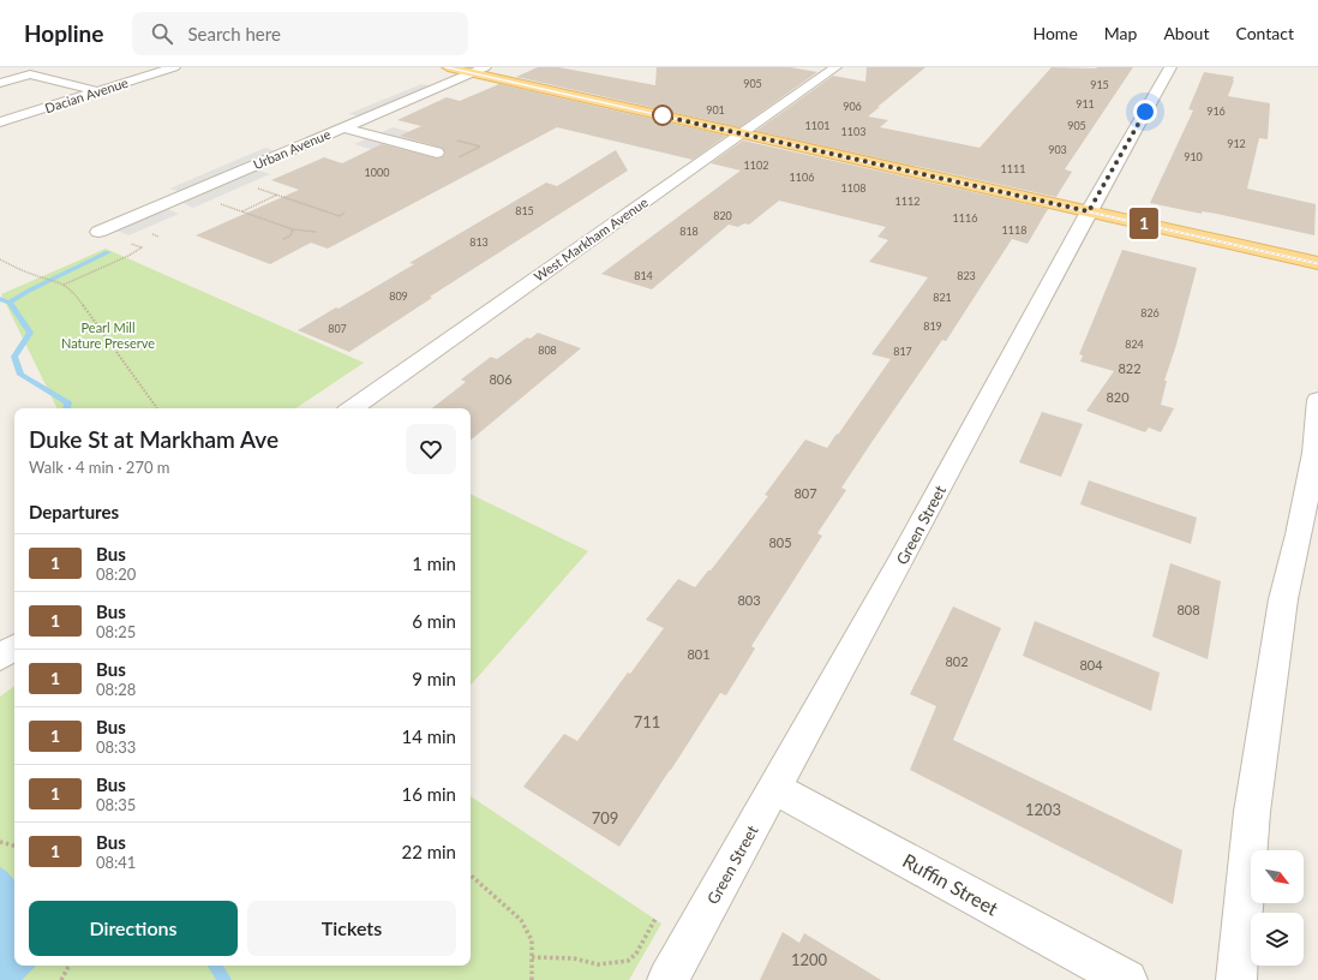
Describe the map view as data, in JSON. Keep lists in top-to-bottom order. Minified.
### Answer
{"streets":{"street":["Dacian Avenue","Urban Avenue","West Markham Avenue","Green Street","Ruffin Street"]},"crossings":[["Green Street","Ruffin Street"]],"parks":["Pearl Mill Nature Preserve"],"lines":["bus line 1"],"house_numbers":["905","915","911","906","901","916","1101","905","1103","912","903","910","1102","1111","1000","1106","1108","1112","815","820","1116","1118","818","813","814","823","809","821","826","819","807","824","808","817","822","806","820","807","805","803","808","801","802","804","711","1203","709","1200"],"north":"bottom right","page":{"header":"Hopline","search":"Search here","nav":["Home","Map","About","Contact"],"on_map":"1","heading":[["Duke St at Markham Ave","Walk · 4 min · 270 m"],"Departures"],"list":[{"mark":"1","name":"Bus","note":"08:20","value":"1 min"},{"mark":"1","name":"Bus","note":"08:25","value":"6 min"},{"mark":"1","name":"Bus","note":"08:28","value":"9 min"},{"mark":"1","name":"Bus","note":"08:33","value":"14 min"},{"mark":"1","name":"Bus","note":"08:35","value":"16 min"},{"mark":"1","name":"Bus","note":"08:41","value":"22 min"}],"buttons":["Directions","Tickets"]}}
